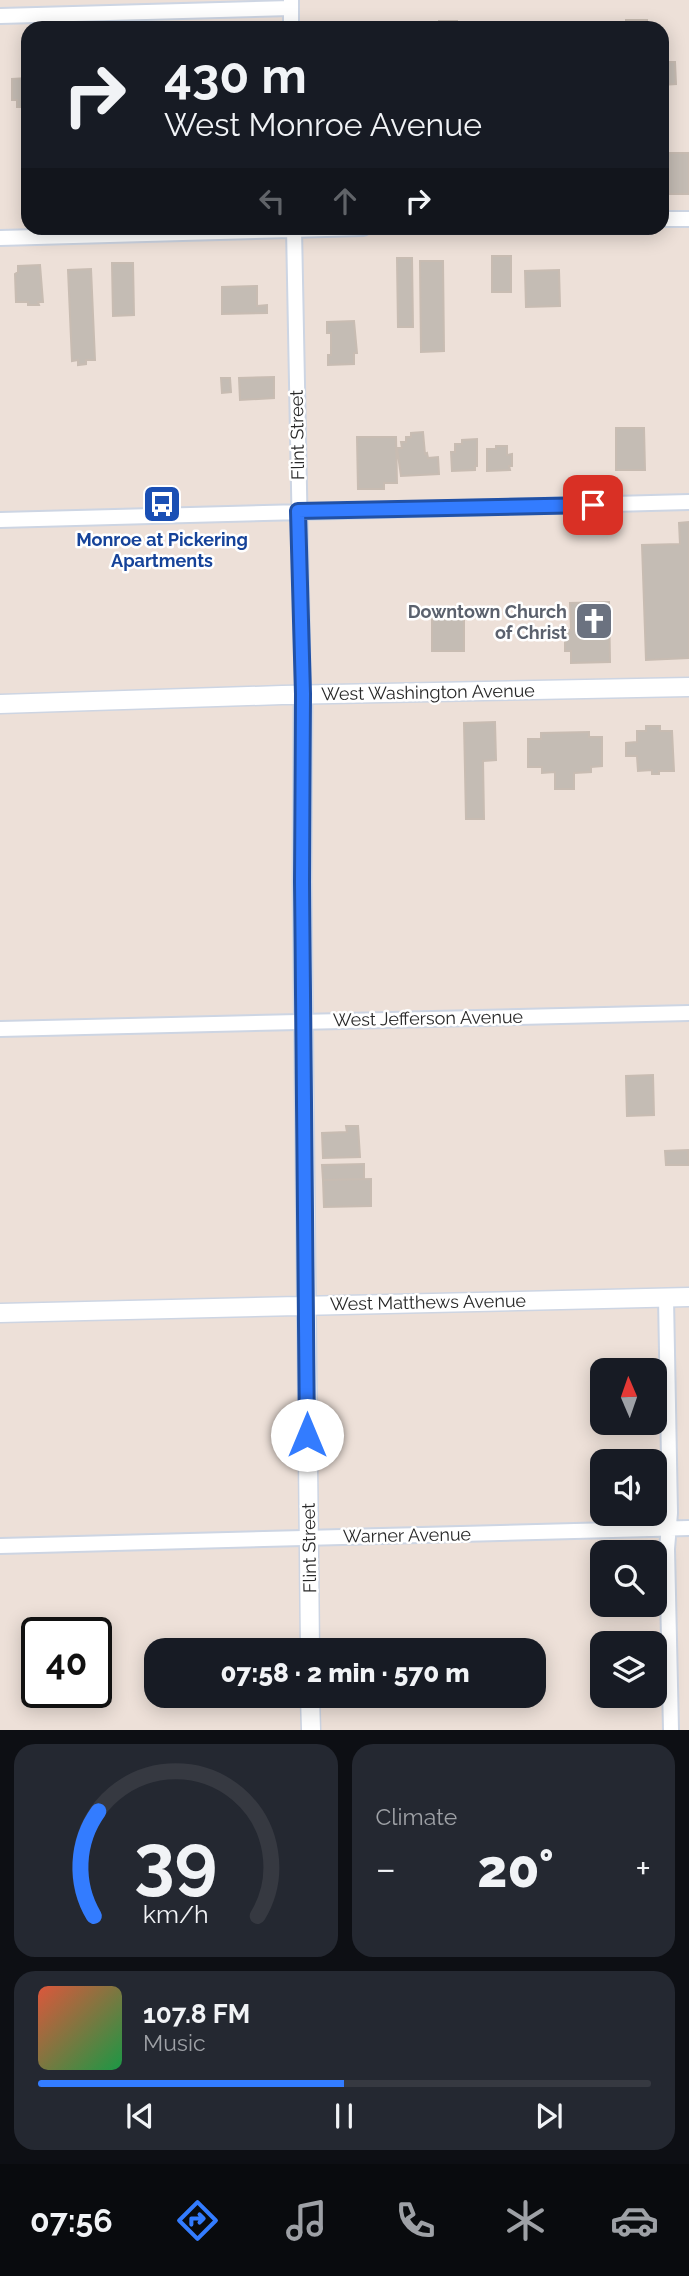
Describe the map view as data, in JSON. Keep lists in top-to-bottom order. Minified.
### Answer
{"streets":{"street":["Flint Street","West Washington Avenue","West Jefferson Avenue","West Matthews Avenue","Warner Avenue"]},"crossings":[["Flint Street","West Washington Avenue"],["Flint Street","West Jefferson Avenue"],["Flint Street","West Matthews Avenue"],["Flint Street","Warner Avenue"]],"places":{"bus stop":["Monroe at Pickering Apartments"],"church":["Downtown Church of Christ"]},"north":"top","page":{"turn":["430 m","West Monroe Avenue"],"limit":"40","trip":"07:58 · 2 min · 570 m","tile":"Climate","heat":["−","20°","+"],"song":["107.8 FM","Music"],"tabs":"07:56","gauge":["39","km/h"]}}
